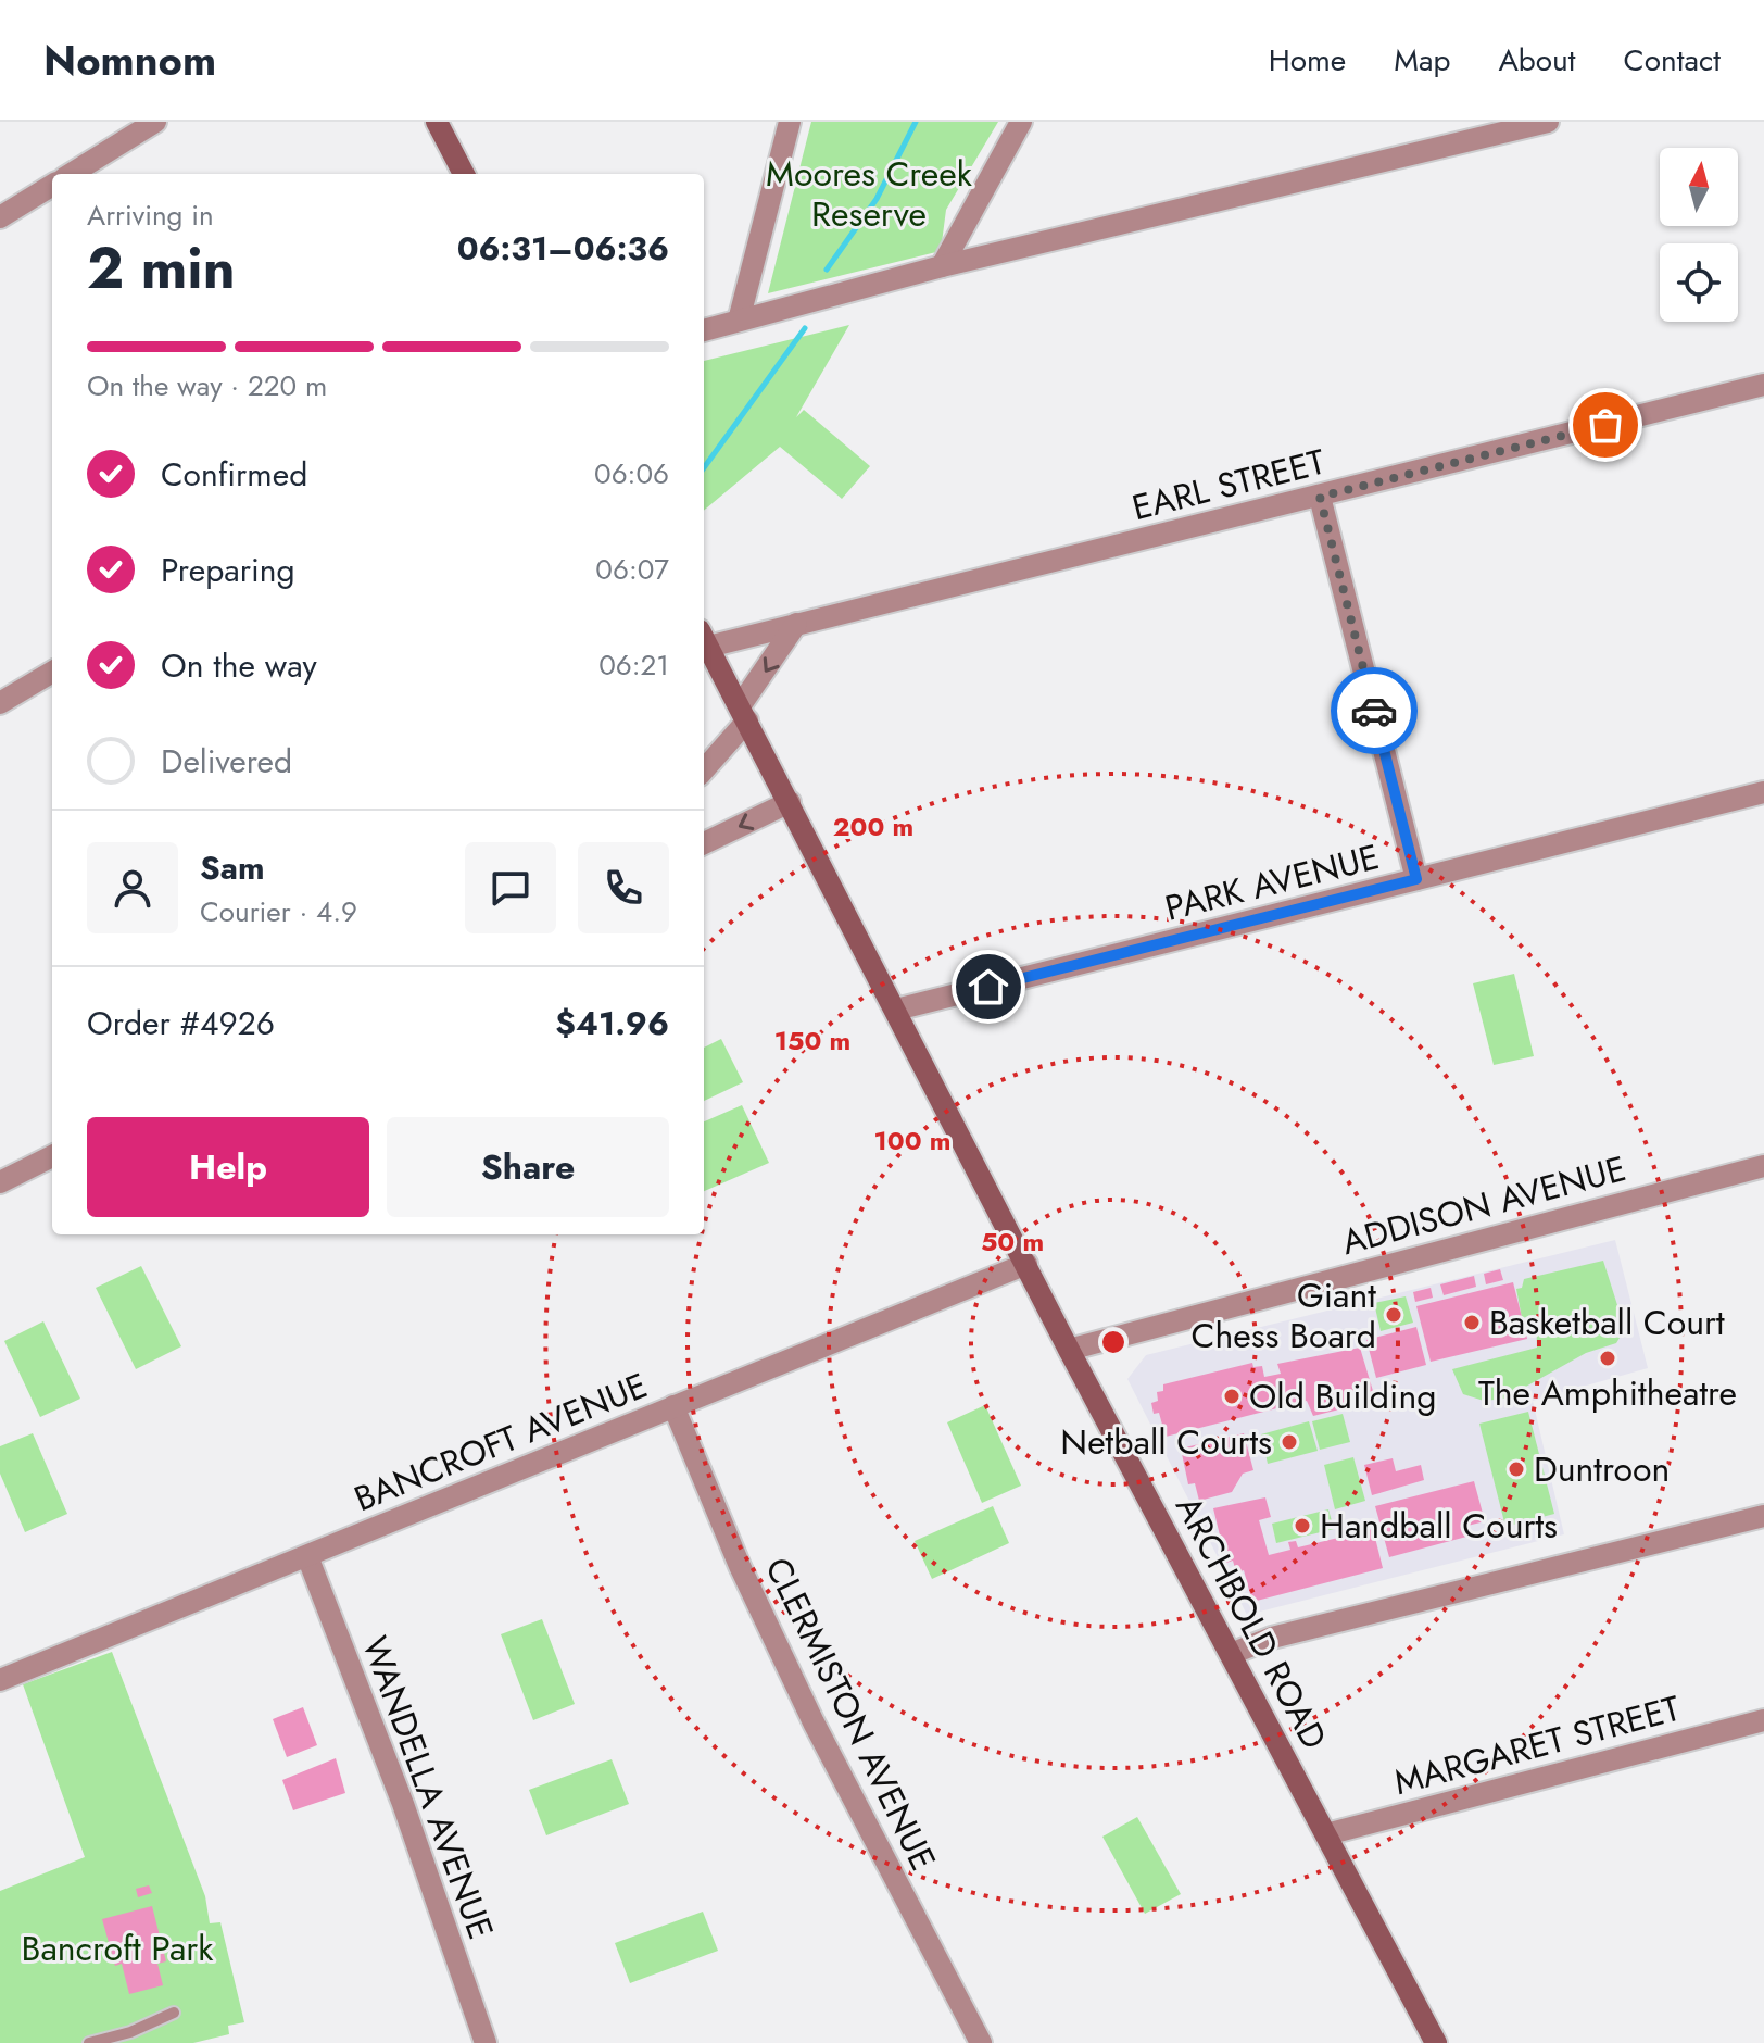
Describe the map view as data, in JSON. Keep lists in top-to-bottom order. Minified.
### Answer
{"streets":{"main road":["ARCHBOLD ROAD"],"street":["EARL STREET","PARK AVENUE","ADDISON AVENUE","BANCROFT AVENUE","CLERMISTON AVENUE","MARGARET STREET","WANDELLA AVENUE"]},"crossings":[["EARL STREET","ARCHBOLD ROAD"],["PARK AVENUE","ARCHBOLD ROAD"],["ADDISON AVENUE","ARCHBOLD ROAD"],["BANCROFT AVENUE","ARCHBOLD ROAD"],["BANCROFT AVENUE","CLERMISTON AVENUE"],["BANCROFT AVENUE","WANDELLA AVENUE"],["ARCHBOLD ROAD","MARGARET STREET"]],"parks":["Moores Creek Reserve","Bancroft Park"],"places":["Giant Chess Board","Basketball Court","The Amphitheatre","Old Building","Netball Courts","Duntroon","Handball Courts"],"north":"top","page":{"header":"Nomnom","nav":["Home","Map","About","Contact"],"heading":["2 min","Arriving in","06:31–06:36"],"panel":["Sam","Courier · 4.9","Order #4926","$41.96"],"bar":"On the way · 220 m","list":[["Confirmed","06:06"],["Preparing","06:07"],["On the way","06:21"],"Delivered"],"buttons":["Help","Share"]},"rings":["200 m","150 m","100 m","50 m"]}
